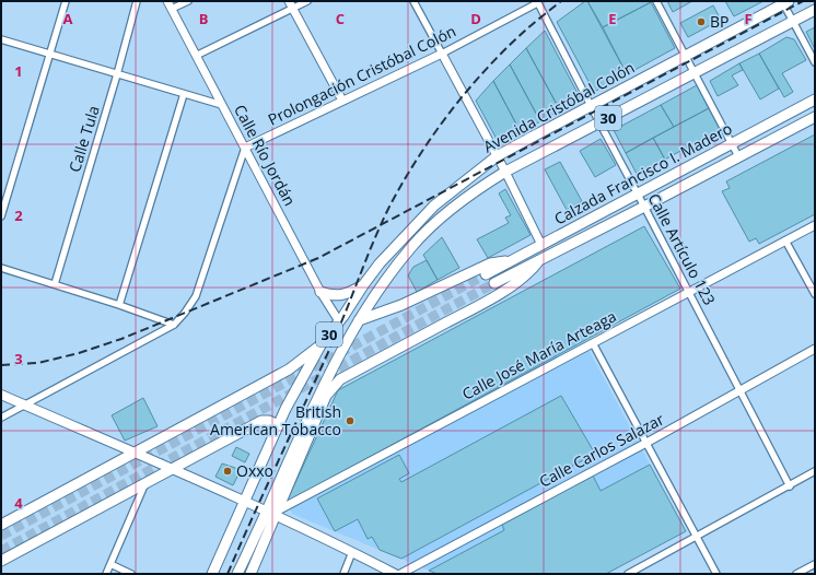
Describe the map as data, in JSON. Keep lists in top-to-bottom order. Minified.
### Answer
{"streets":{"main road":["Avenida Cristóbal Colón","30","Calzada Francisco I. Madero"],"street":["Prolongación Cristóbal Colón","Calle Tula","Calle Río Jordán","Calle Artículo 123","Calle José María Arteaga","Calle Carlos Salazar"]},"crossings":[["Prolongación Cristóbal Colón","Calle Río Jordán"],["Prolongación Cristóbal Colón","Calle Artículo 123"],["Avenida Cristóbal Colón","30"],["Avenida Cristóbal Colón","Calle Río Jordán"],["Avenida Cristóbal Colón","Calle Artículo 123"],["Avenida Cristóbal Colón","Calle José María Arteaga"],["30","Calle José María Arteaga"],["Calzada Francisco I. Madero","Calle Artículo 123"],["Calle Artículo 123","Calle José María Arteaga"],["Calle Artículo 123","Calle Carlos Salazar"]],"places":["BP","British American Tobacco","Oxxo"],"grid":{"columns":["A","B","C","D","E","F"],"rows":["1","2","3","4"]}}
